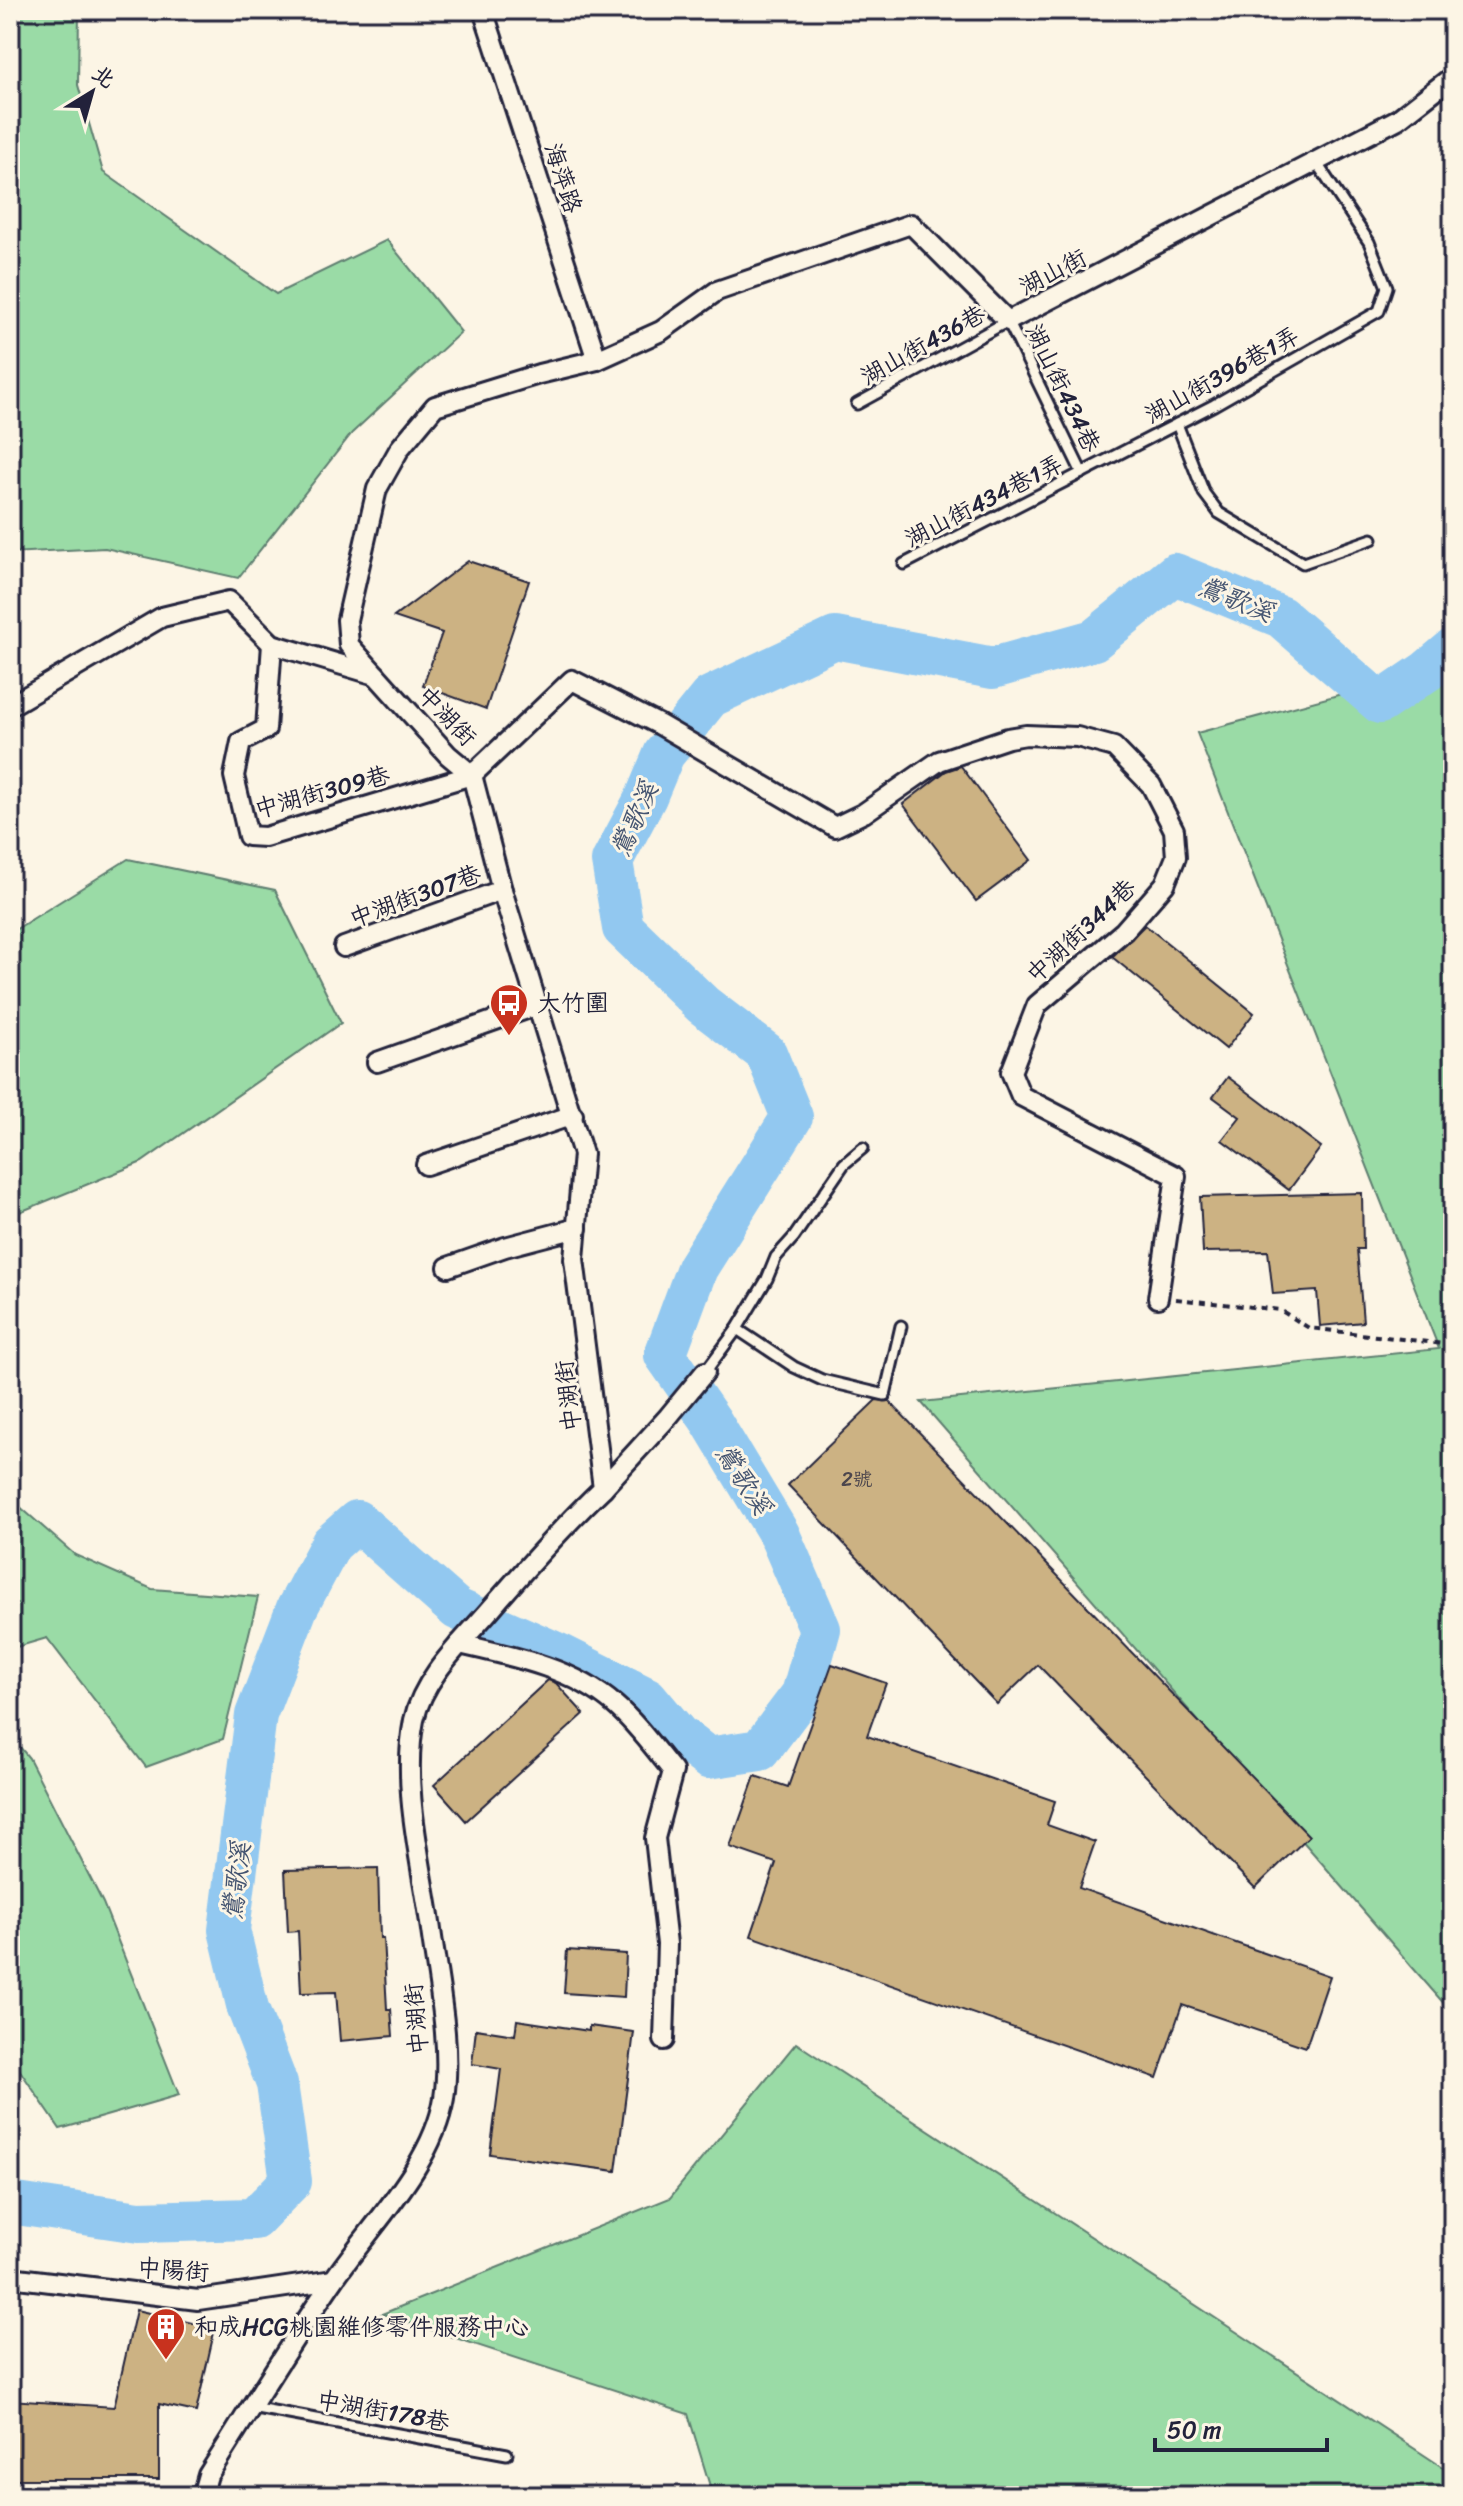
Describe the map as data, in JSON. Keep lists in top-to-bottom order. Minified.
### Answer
{"streets":{"street":["海萍路","湖山街","中湖街","中湖街309巷","中湖街307巷","中湖街344巷","中陽街"],"lane":["湖山街436巷","湖山街396巷1弄","湖山街434巷","湖山街434巷1弄","中湖街178巷"]},"crossings":[["海萍路","湖山街"],["海萍路","中湖街"],["湖山街","湖山街436巷"],["湖山街","湖山街396巷1弄"],["湖山街","湖山街434巷"],["湖山街","中湖街"],["湖山街436巷","湖山街434巷"],["湖山街396巷1弄","湖山街434巷"],["湖山街396巷1弄","湖山街434巷1弄"],["湖山街434巷","湖山街434巷1弄"],["中湖街","中湖街309巷"],["中湖街","中湖街307巷"],["中湖街","中湖街344巷"],["中湖街","中陽街"],["中湖街","中湖街178巷"],["中湖街309巷","中湖街344巷"]],"water":["鶯歌溪"],"places":{"bus stop":["大竹圍"],"building":["和成HCG桃園維修零件服務中心"]},"house_numbers":["2號"],"scale_bar":"50 m","north":"top right"}
